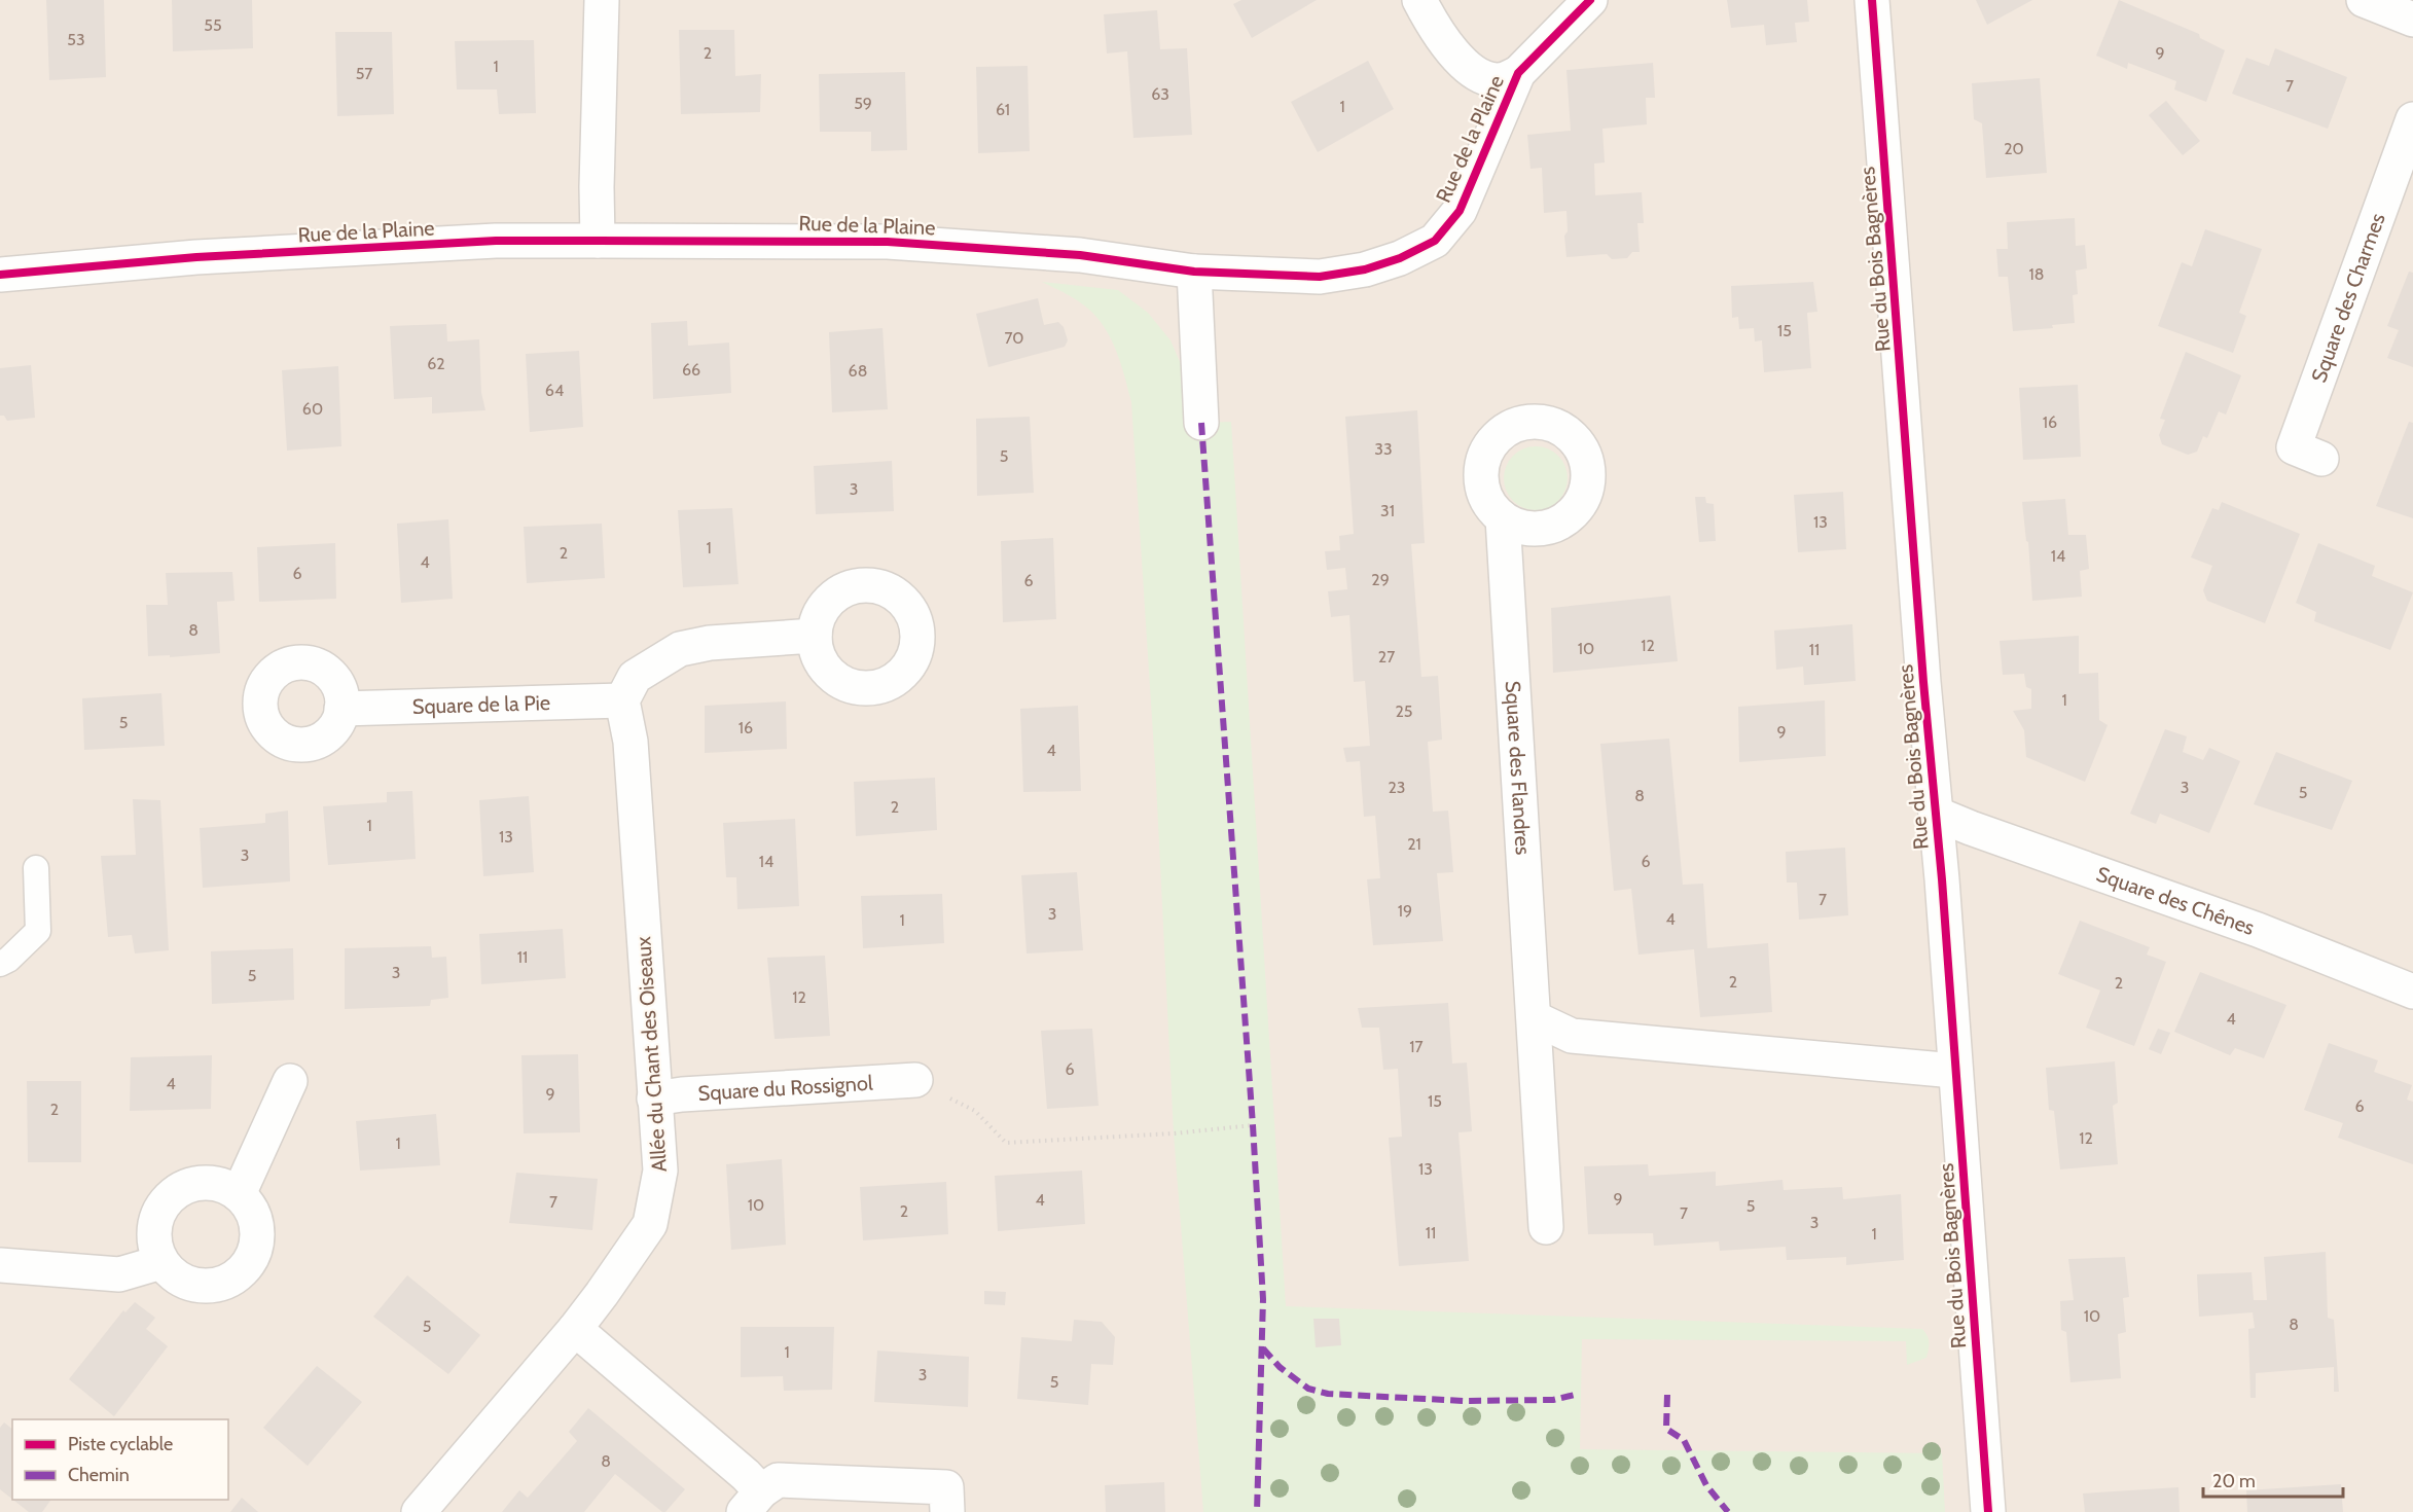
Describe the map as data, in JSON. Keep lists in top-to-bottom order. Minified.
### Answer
{"streets":{"street":["Rue de la Plaine","Rue du Bois Bagnères","Square des Charmes","Square de la Pie","Square des Flandres","Square des Chênes","Allée du Chant des Oiseaux","Square du Rossignol"]},"crossings":[["Rue du Bois Bagnères","Square des Chênes"],["Square de la Pie","Allée du Chant des Oiseaux"],["Allée du Chant des Oiseaux","Square du Rossignol"]],"house_numbers":["55","53","2","9","1","57","7","63","59","1","61","20","18","15","70","62","66","68","64","60","16","33","5","3","31","13","1","2","14","4","6","29","6","8","12","10","11","27","1","25","5","16","9","4","23","3","5","8","2","1","13","21","3","14","6","7","19","3","4","1","11","3","5","2","2","12","4","17","6","4","9","15","6","2","12","1","13","9","4","7","10","5","2","7","3","11","1","10","8","5","1","3","5","8"],"legend":["Piste cyclable","Chemin"],"scale_bar":"20 m"}
